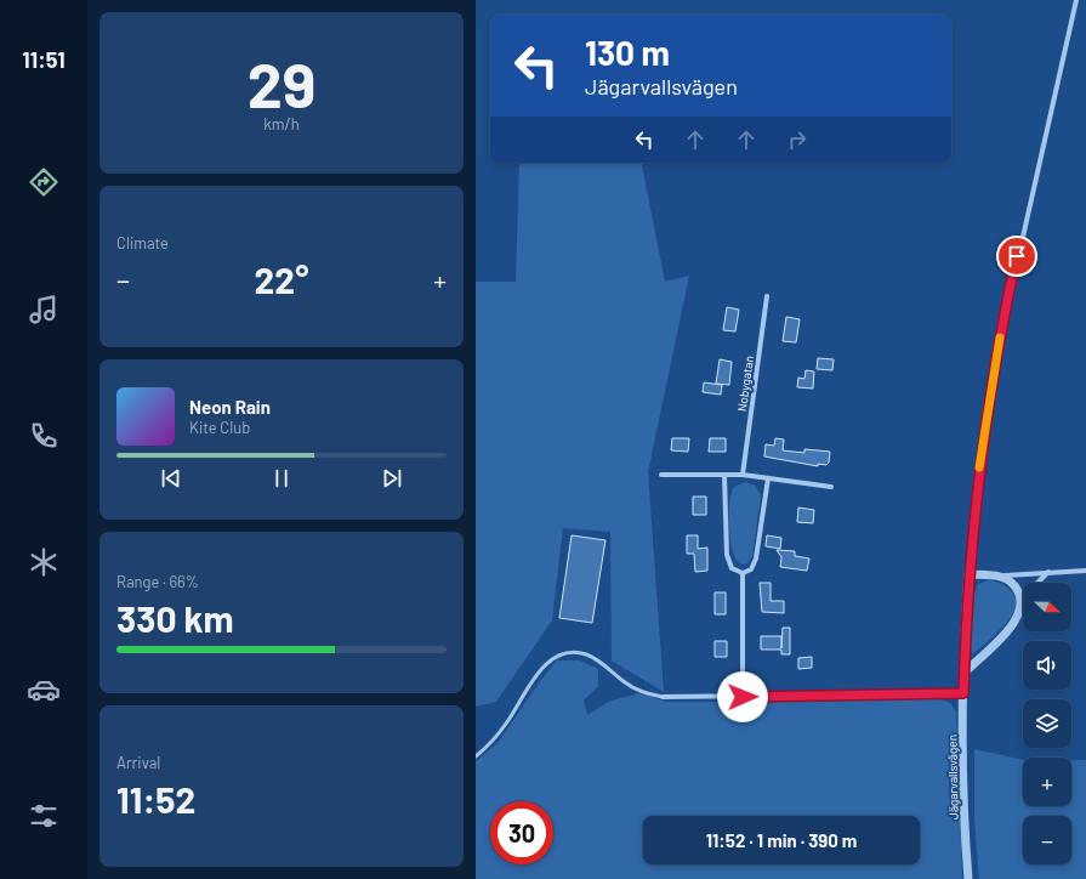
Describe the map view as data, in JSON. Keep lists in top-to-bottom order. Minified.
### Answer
{"streets":{"street":["Nobygatan","Jägarvallsvägen"]},"north":"right","page":{"tabs":"11:51","tile":[["29","km/h"],"Climate",["Range · 66%","330 km"],["Arrival","11:52"]],"turn":["130 m","Jägarvallsvägen"],"heat":["−","22°","+"],"song":["Neon Rain","Kite Club"],"map_buttons":["+","−"],"limit":"30","trip":"11:52 · 1 min · 390 m"}}
